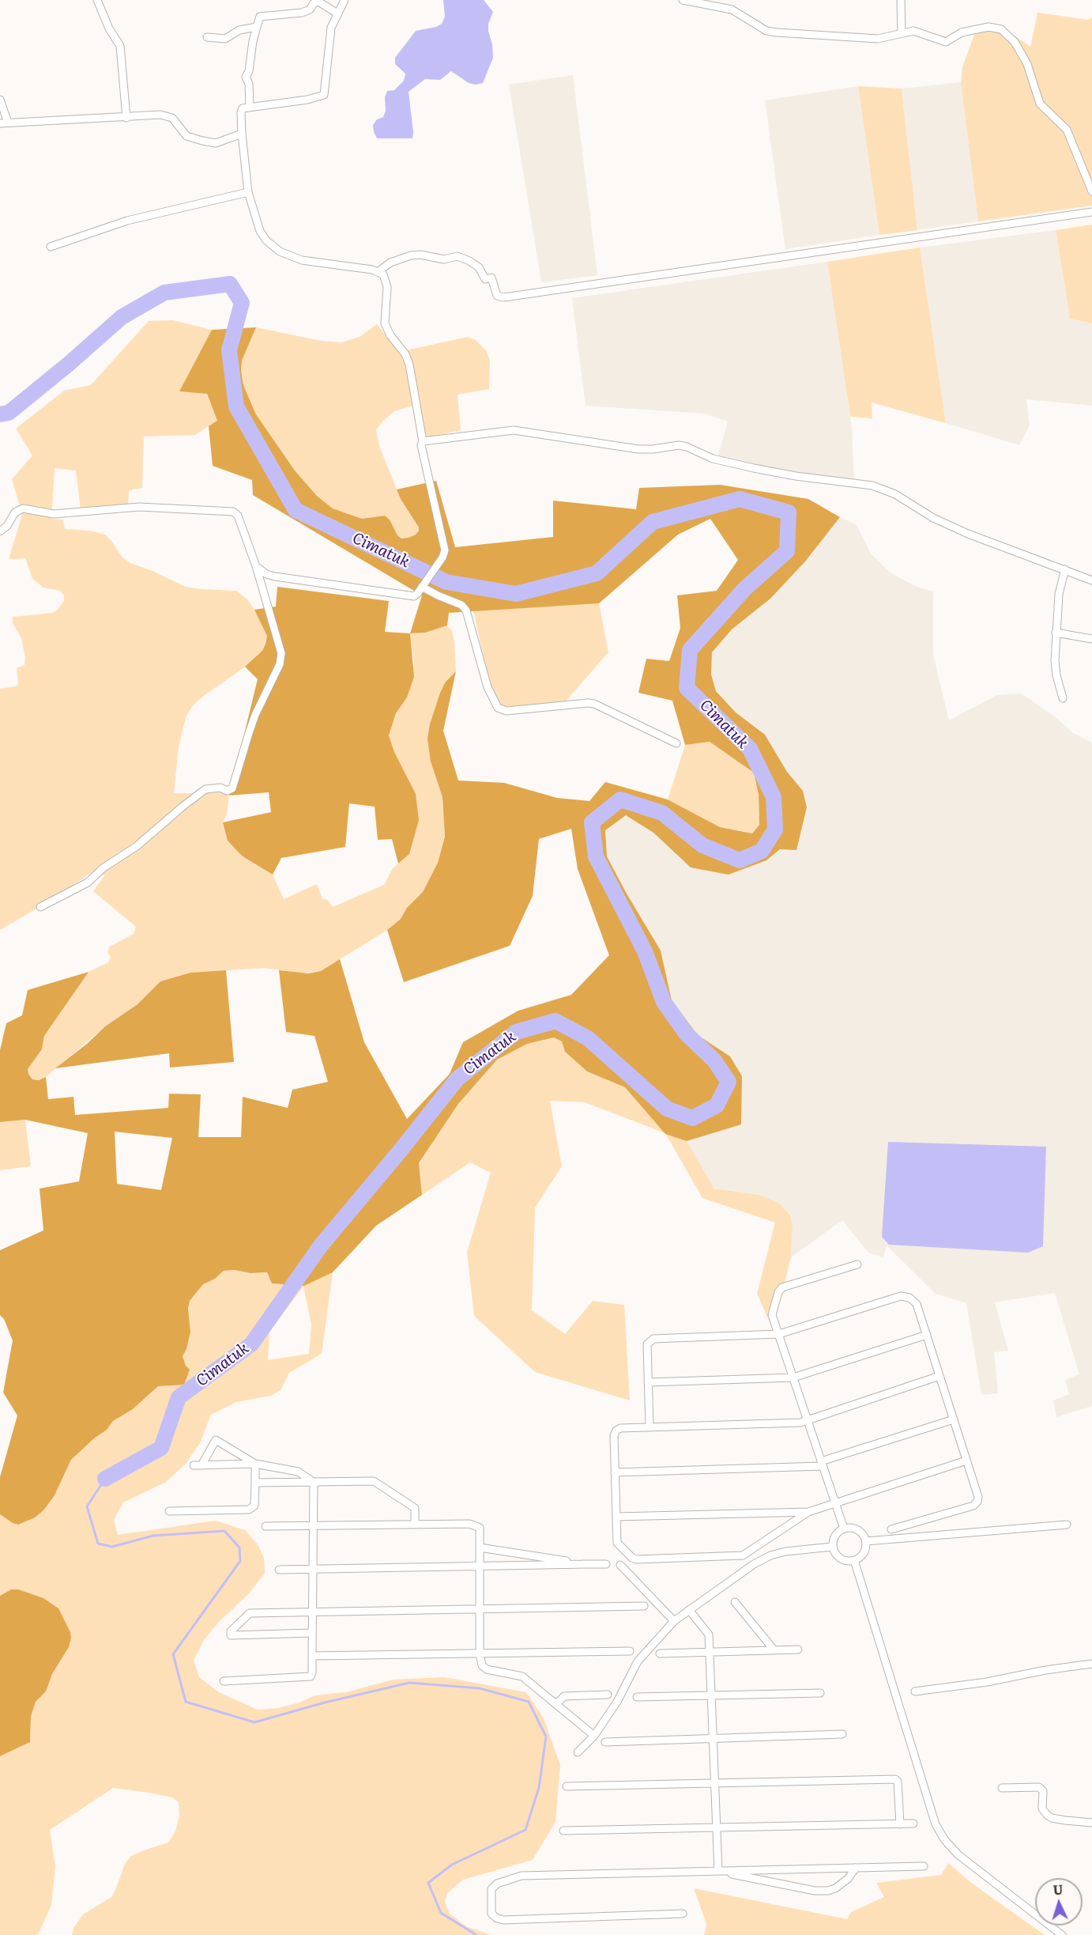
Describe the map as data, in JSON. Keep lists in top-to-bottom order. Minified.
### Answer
{"water":["Cimatuk"],"north":"top"}
